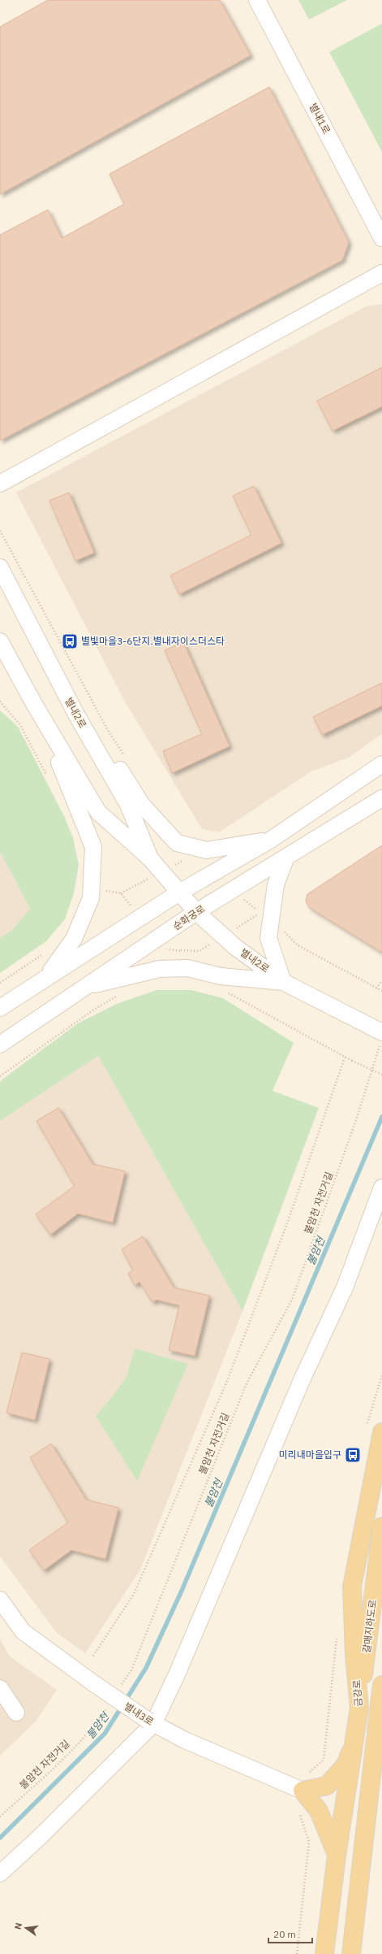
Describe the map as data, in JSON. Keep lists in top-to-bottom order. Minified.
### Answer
{"streets":{"main road":["갈매지하도로","금강로"],"street":["별내1로","별내2로","순화궁로","별내3로"],"path":["불암천 자전거길"]},"crossings":[["별내2로","순화궁로"],["갈매지하도로","금강로"]],"water":["불암천"],"places":{"bus stop":["별빛마을3-6단지.별내자이스더스타","미리내마을입구"]},"scale_bar":"20 m","north":"left"}
